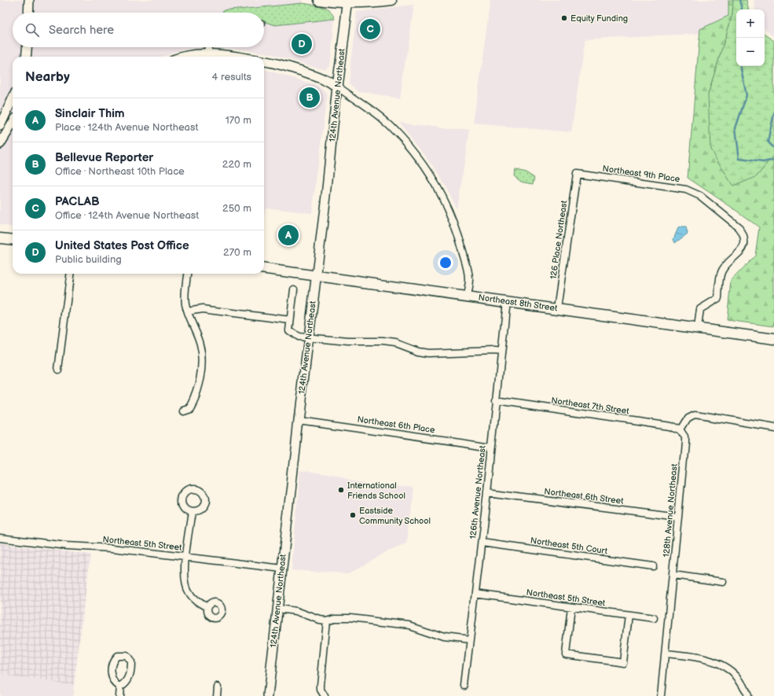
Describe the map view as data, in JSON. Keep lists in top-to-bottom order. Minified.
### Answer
{"streets":{"main road":["Northeast 8th Street"],"street":["124th Avenue Northeast","Northeast 9th Place","126 Place Northeast","Northeast 7th Street","Northeast 6th Place","126th Avenue Northeast","Northeast 6th Street","128th Avenue Northeast","Northeast 5th Street","Northeast 5th Court"]},"crossings":[["124th Avenue Northeast","Northeast 8th Street"],["124th Avenue Northeast","Northeast 6th Place"],["124th Avenue Northeast","Northeast 5th Street"],["Northeast 9th Place","126 Place Northeast"],["Northeast 9th Place","Northeast 8th Street"],["126 Place Northeast","Northeast 8th Street"],["Northeast 8th Street","126th Avenue Northeast"],["Northeast 7th Street","126th Avenue Northeast"],["Northeast 7th Street","128th Avenue Northeast"],["Northeast 6th Place","126th Avenue Northeast"],["126th Avenue Northeast","Northeast 6th Street"],["126th Avenue Northeast","Northeast 5th Street"],["126th Avenue Northeast","Northeast 5th Court"],["Northeast 6th Street","128th Avenue Northeast"]],"places":["Equity Funding","International Friends School","Eastside Community School"],"page":{"map_buttons":["+","−"],"search":"Search here","pins":["C","D","B","A"],"heading":["Nearby","4 results"],"list":[{"mark":"A","name":"Sinclair Thim","note":"Place · 124th Avenue Northeast","value":"170 m"},{"mark":"B","name":"Bellevue Reporter","note":"Office · Northeast 10th Place","value":"220 m"},{"mark":"C","name":"PACLAB","note":"Office · 124th Avenue Northeast","value":"250 m"},{"mark":"D","name":"United States Post Office","note":"Public building","value":"270 m"}]}}
